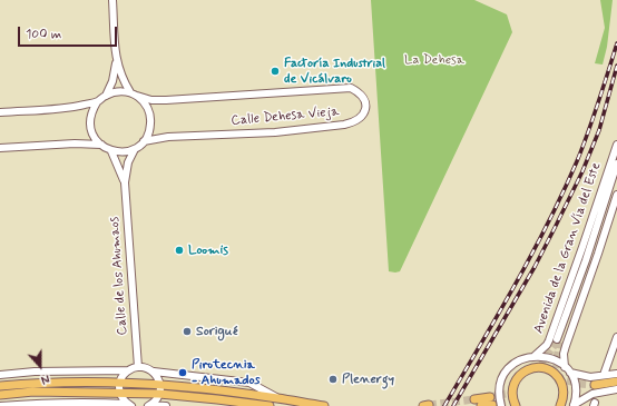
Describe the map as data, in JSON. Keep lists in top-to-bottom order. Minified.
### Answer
{"streets":{"street":["Calle Dehesa Vieja","Avenida de la Gran Vía del Este","Calle de los Ahumaos"]},"crossings":[["Calle Dehesa Vieja","Calle de los Ahumaos"]],"parks":["La Dehesa"],"places":["Factoría Industrial de Vicálvaro","Loomis","Sorigué","Pirotecnia - Ahumados","Plenergy"],"scale_bar":"100 m","north":"bottom"}
